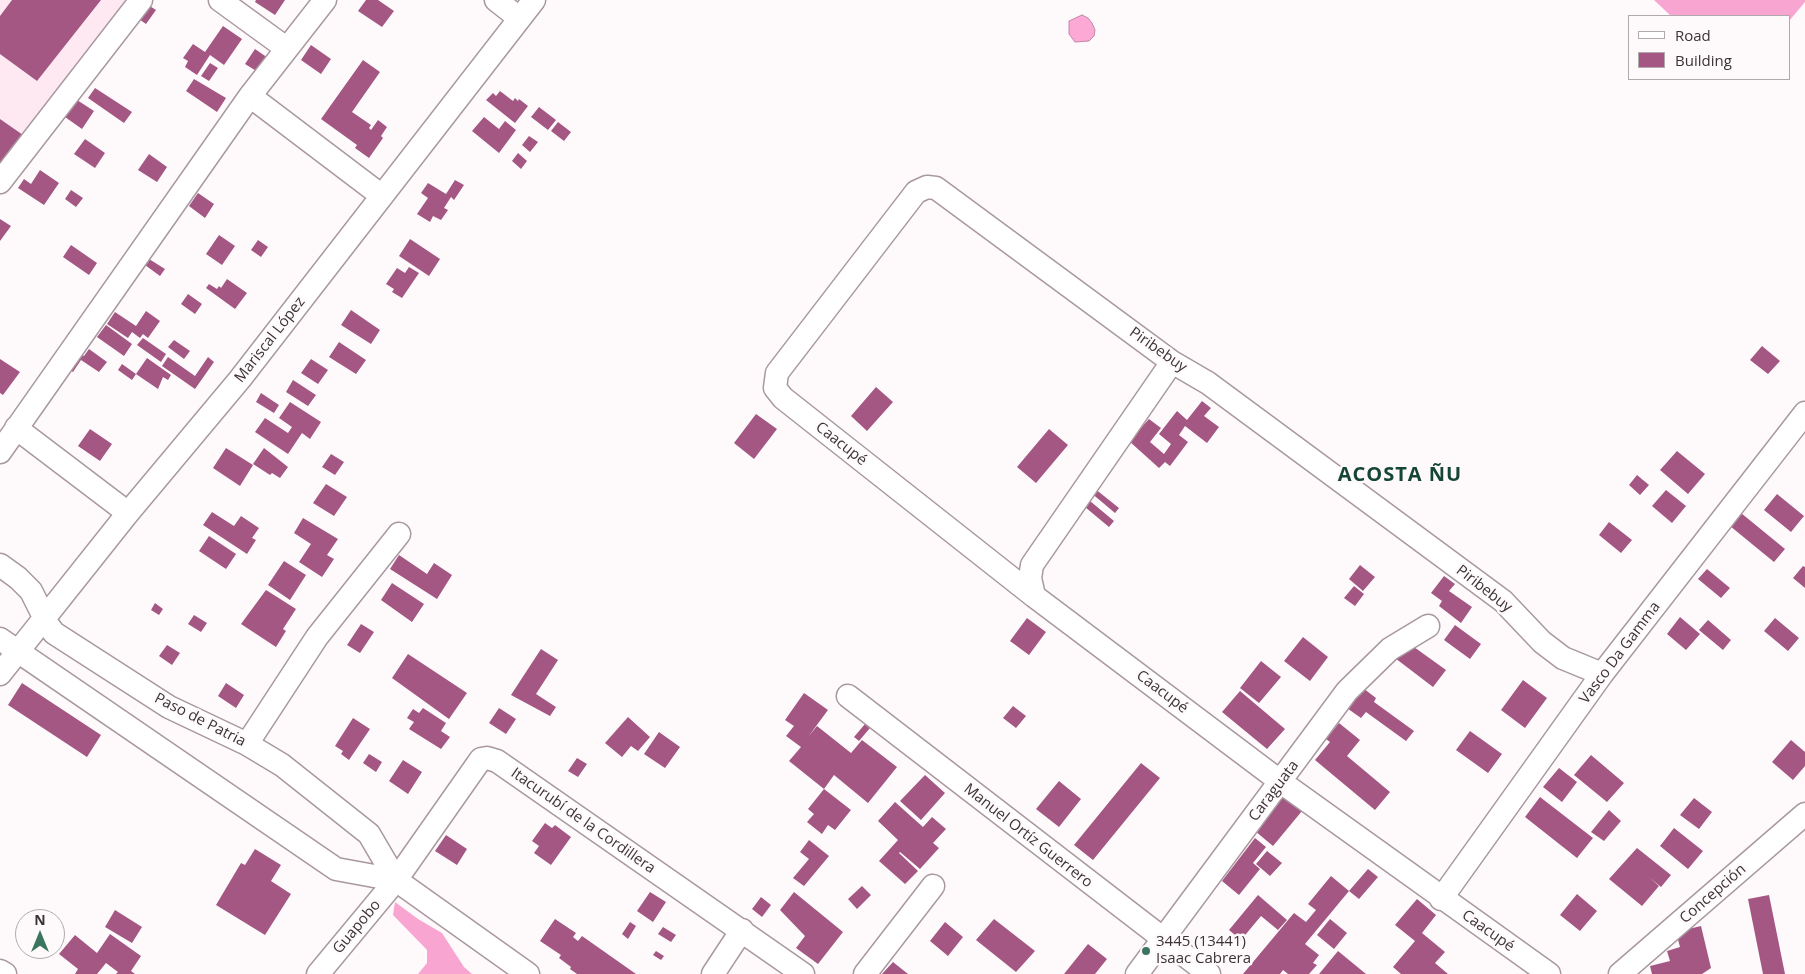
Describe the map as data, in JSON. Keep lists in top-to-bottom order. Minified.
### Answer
{"streets":{"street":["Mariscal López","Piribebuy","Caacupé","Vasco Da Gamma","Paso de Patria","Caraguata","Itacurubí de la Cordillera","Manuel Ortíz Guerrero","Concepción","Guapobo"]},"crossings":[["Mariscal López","Paso de Patria"],["Piribebuy","Caacupé"],["Piribebuy","Vasco Da Gamma"],["Caacupé","Vasco Da Gamma"],["Caacupé","Caraguata"],["Paso de Patria","Itacurubí de la Cordillera"],["Paso de Patria","Guapobo"],["Caraguata","Manuel Ortíz Guerrero"],["Itacurubí de la Cordillera","Guapobo"]],"districts":["ACOSTA ÑU"],"places":["3445 (13441) Isaac Cabrera"],"legend":["Road","Building"],"north":"top"}
